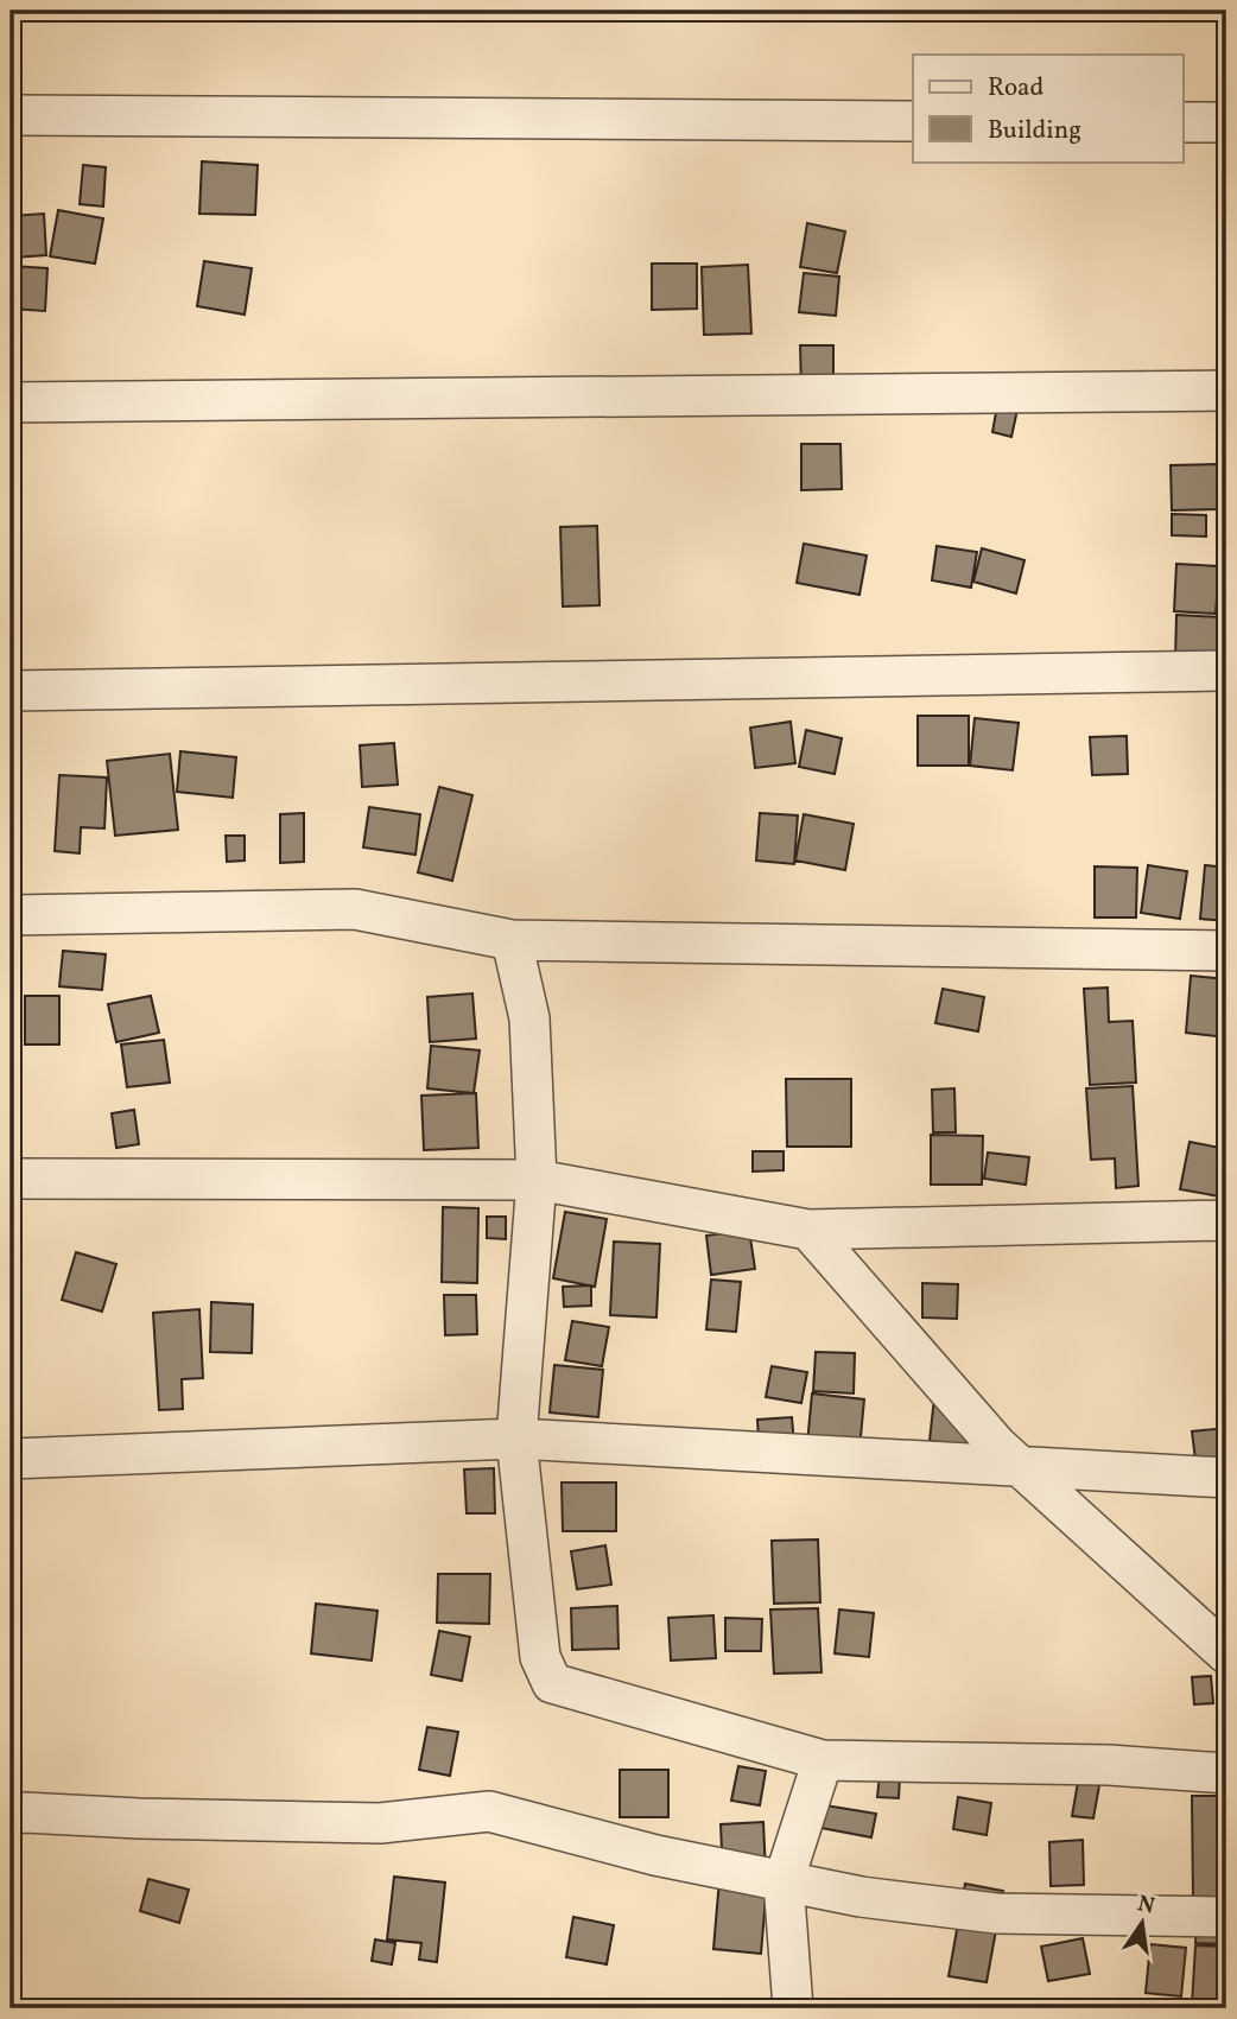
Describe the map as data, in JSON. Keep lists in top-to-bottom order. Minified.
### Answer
{"legend":["Road","Building"],"north":"top"}
